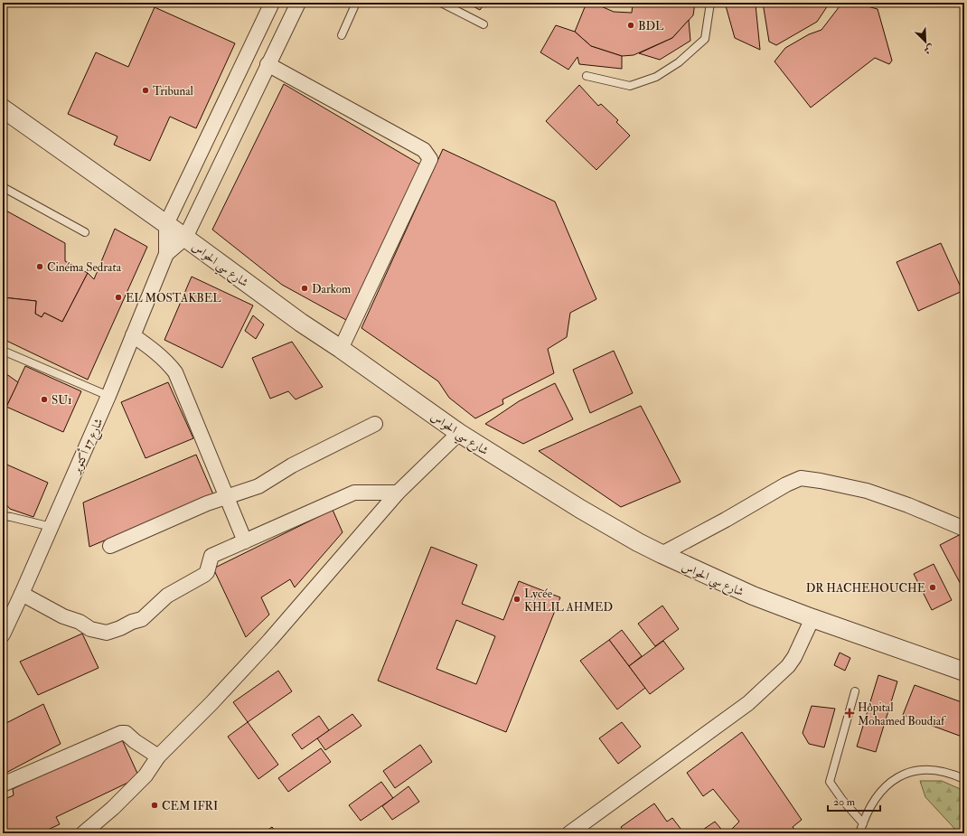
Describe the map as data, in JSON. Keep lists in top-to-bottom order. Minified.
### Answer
{"streets":{"street":["شارع سي الحواس","شارع 17 أكتوبر"]},"places":{"other":["BDL","Tribunal","Cinéma Sedrata","Darkom","EL MOSTAKBEL","SU1","DR HACHEHOUCHE","Lycée KHLIL AHMED","CEM IFRI"],"health":["Hôpital Mohamed Boudiaf"]},"scale_bar":"20 m","north":"bottom right"}
